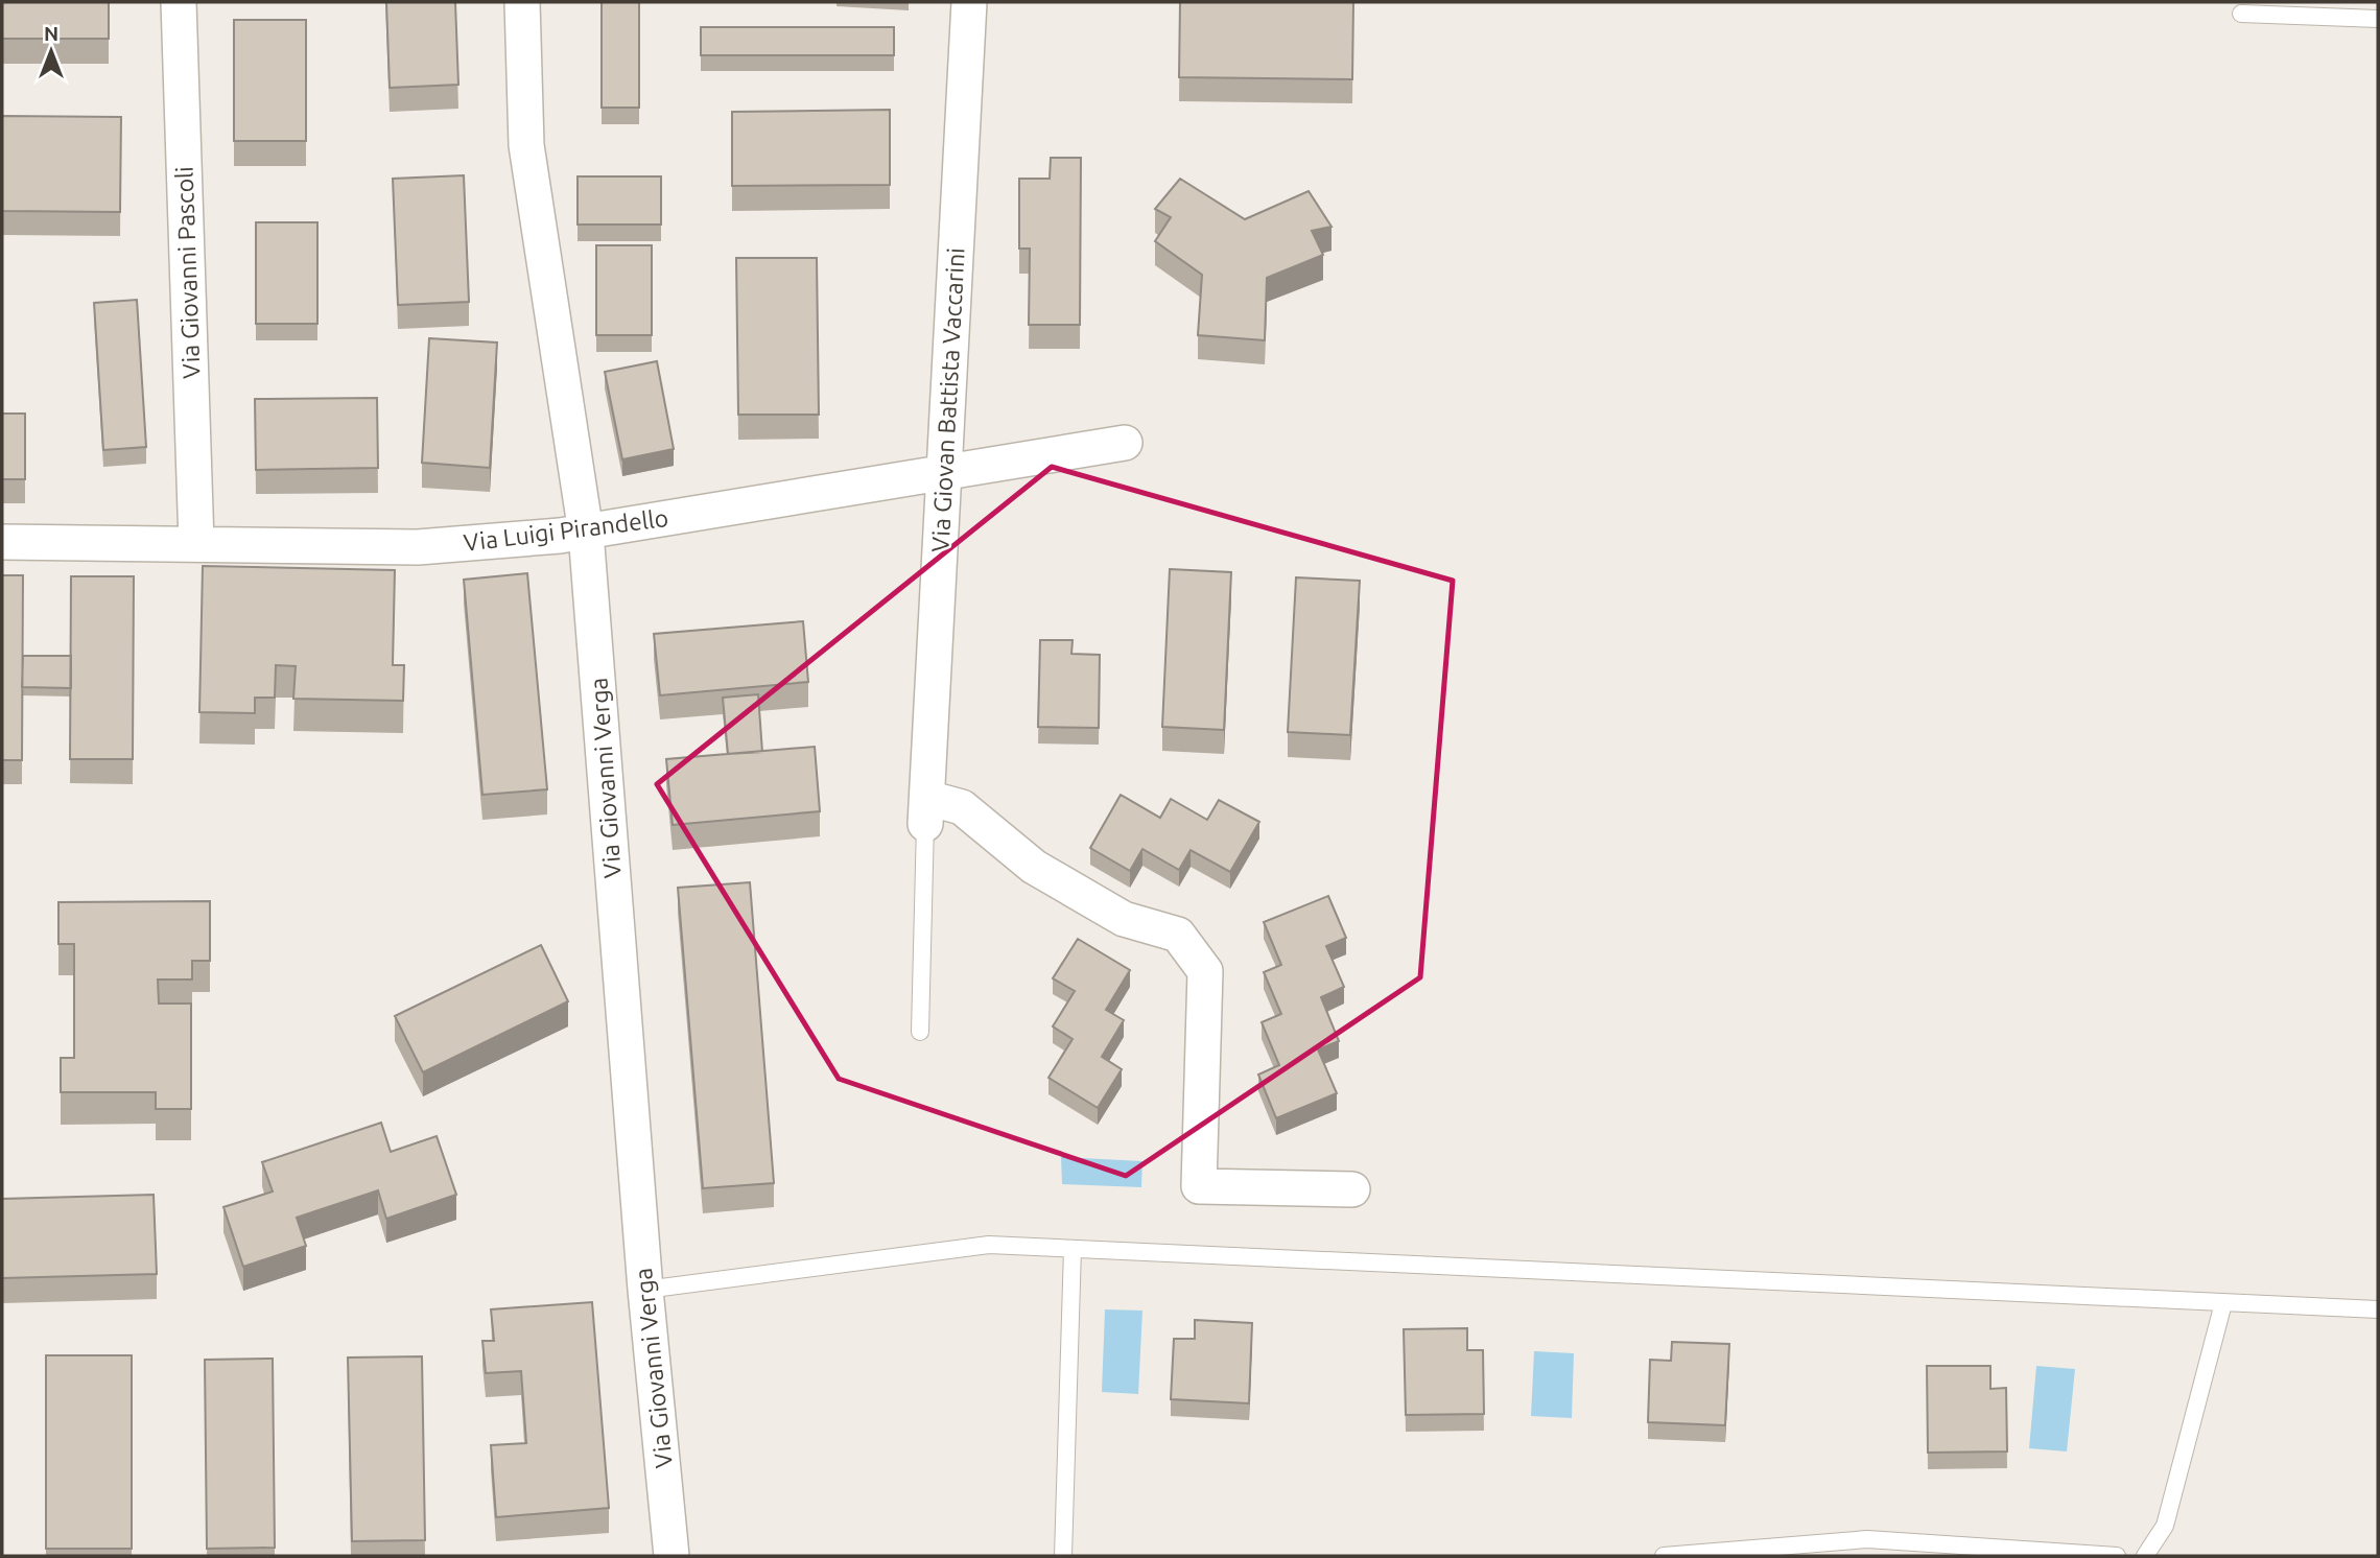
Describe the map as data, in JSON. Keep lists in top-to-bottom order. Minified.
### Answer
{"streets":{"street":["Via Giovanni Pascoli","Via Giovan Battista Vaccarini","Via Luigi Pirandello","Via Giovanni Verga"]},"crossings":[["Via Giovanni Pascoli","Via Luigi Pirandello"],["Via Giovan Battista Vaccarini","Via Luigi Pirandello"],["Via Luigi Pirandello","Via Giovanni Verga"]],"north":"top"}
